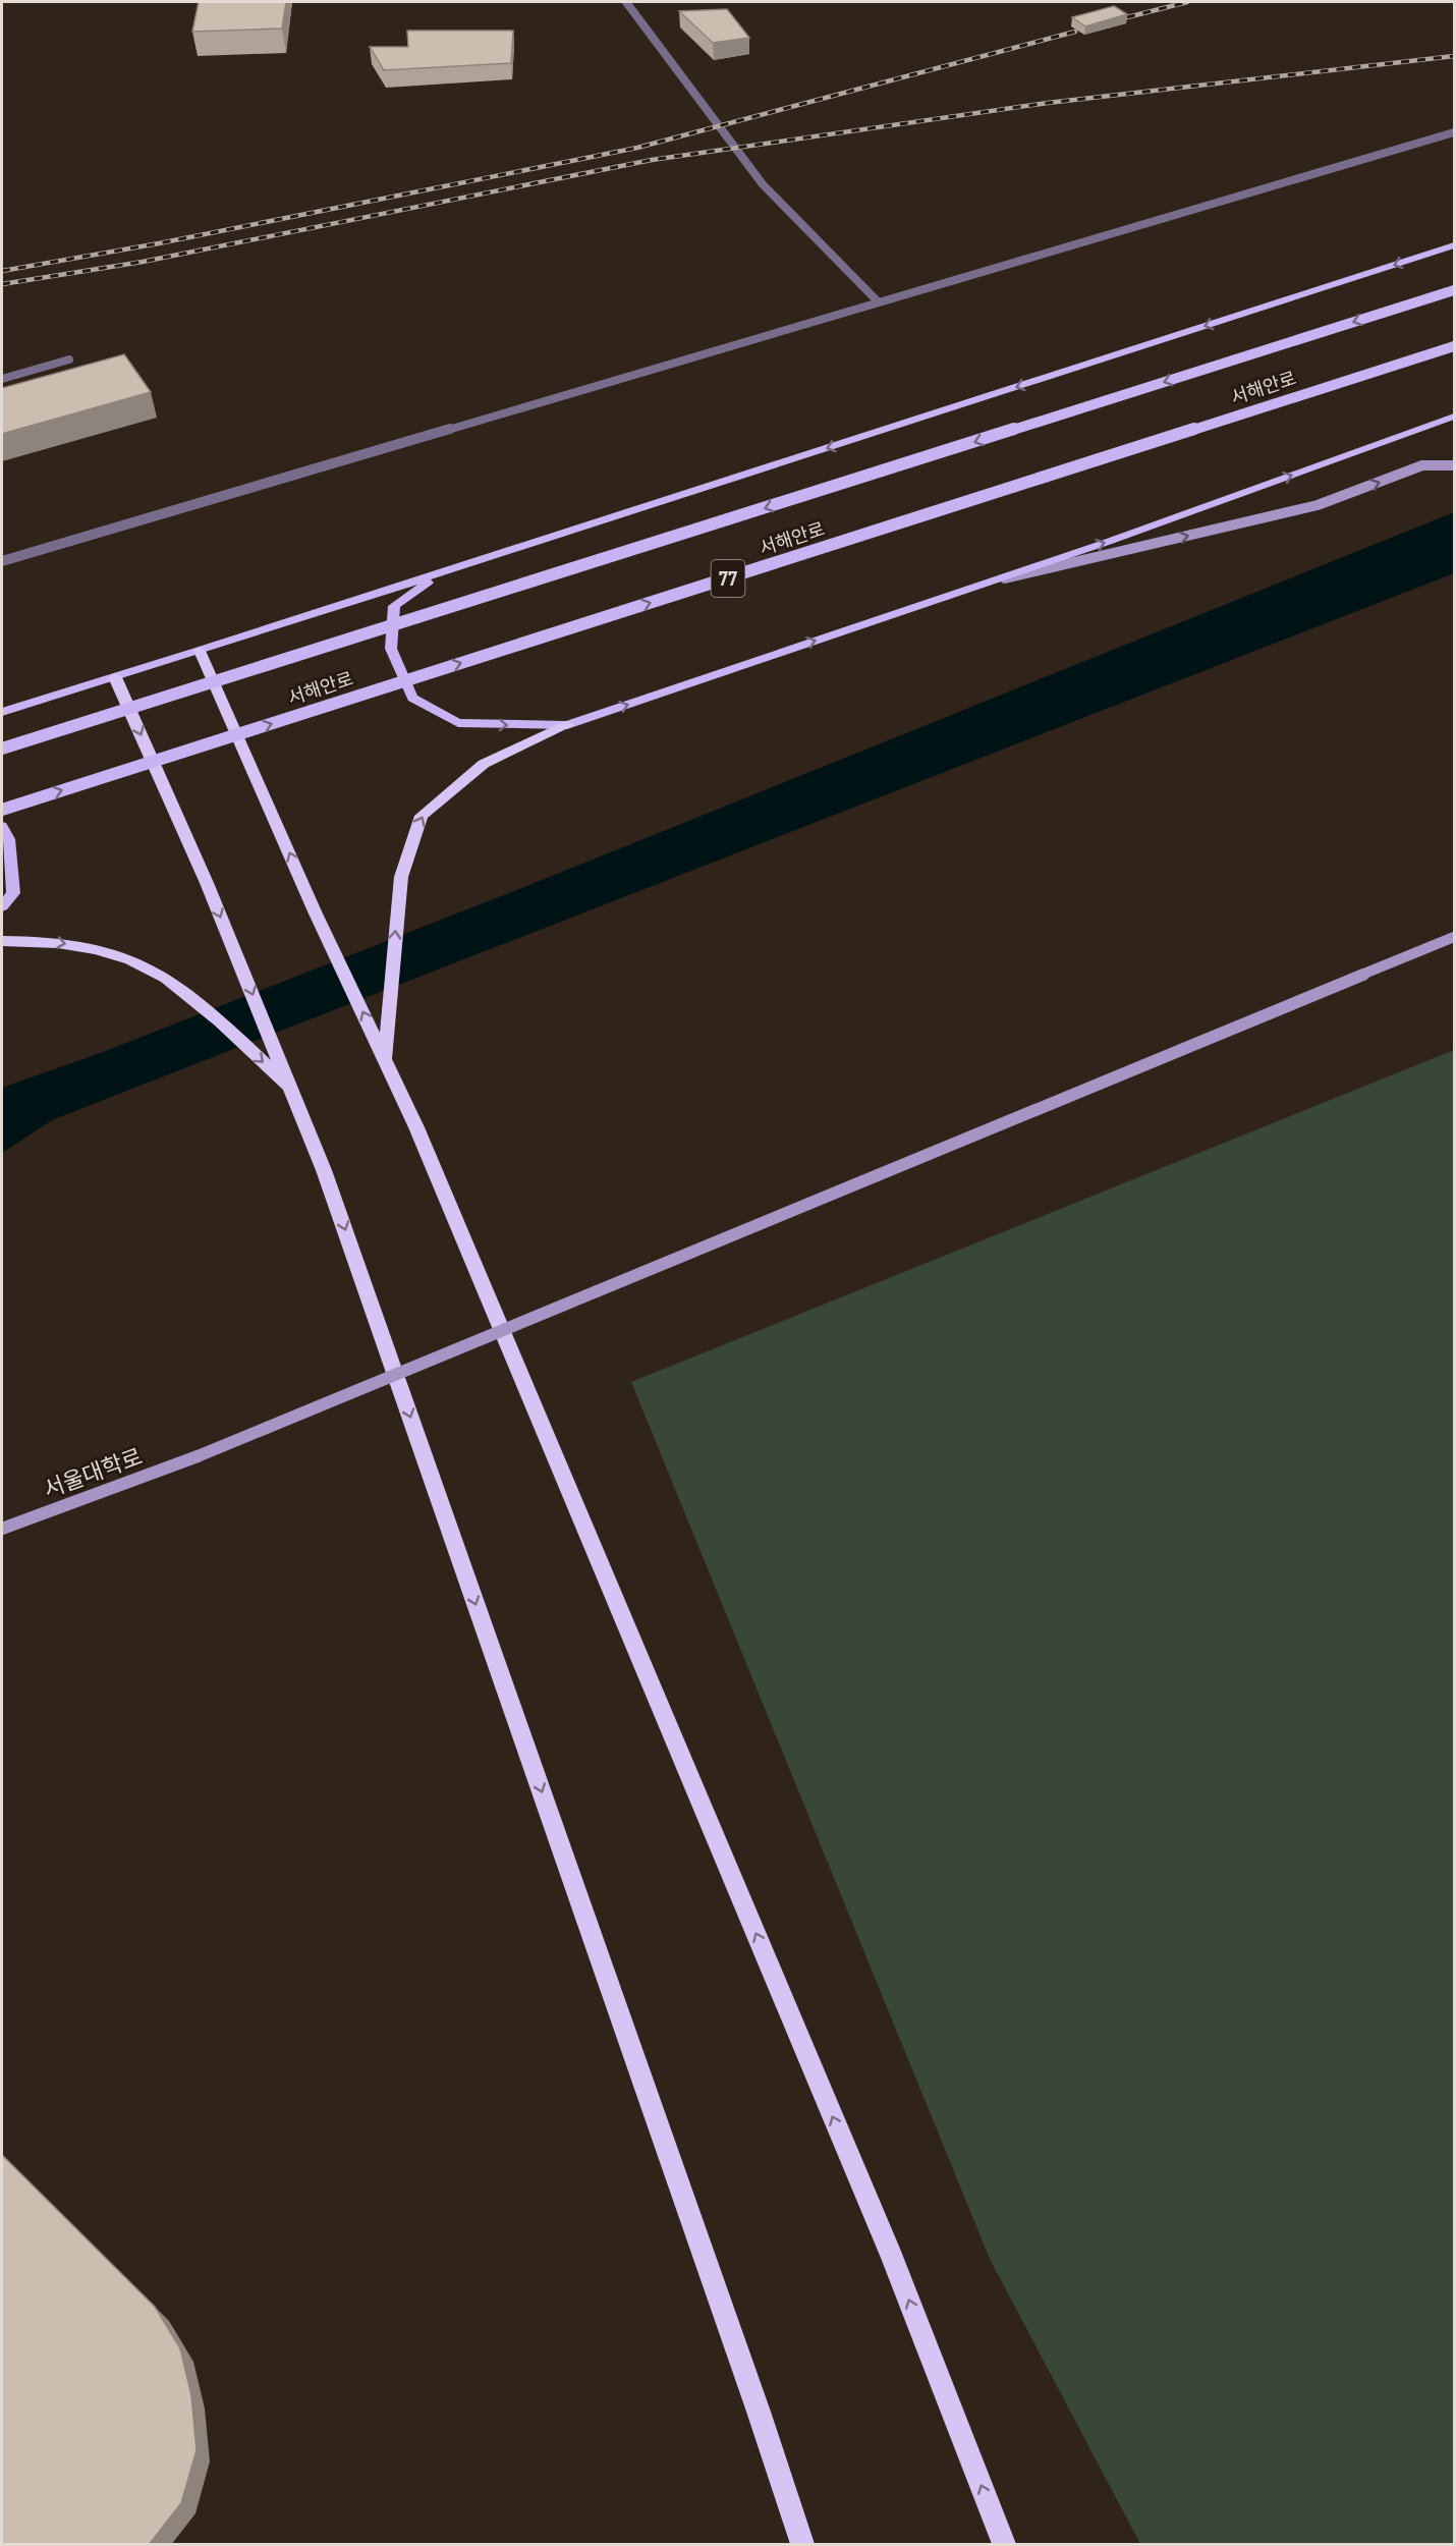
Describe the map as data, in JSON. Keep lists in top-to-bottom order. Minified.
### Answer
{"streets":{"main road":["서해안로","77","서울대학로"]}}
